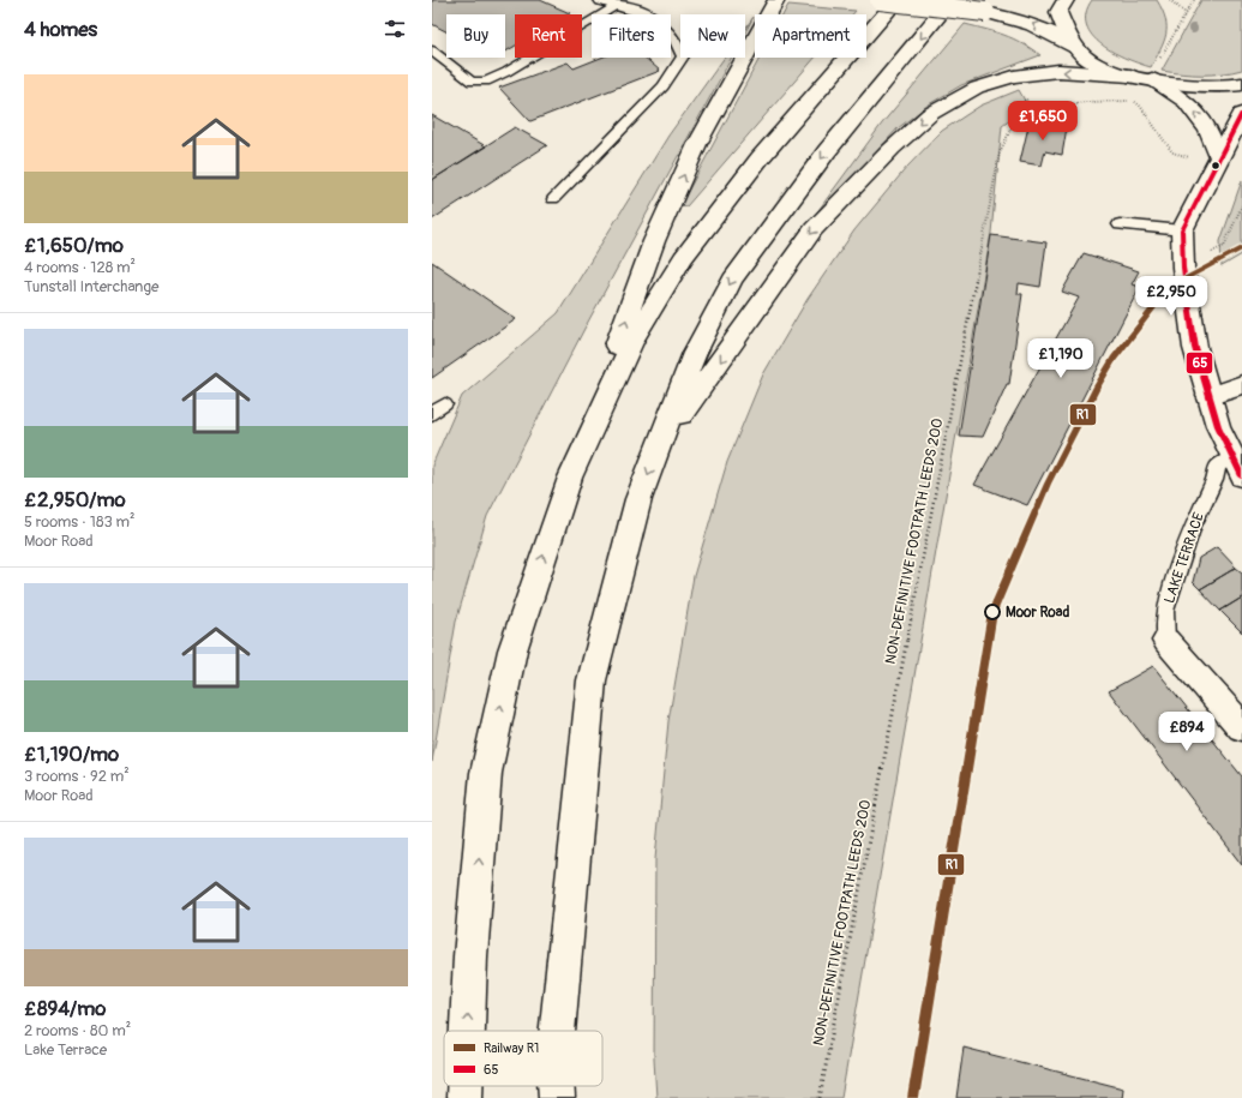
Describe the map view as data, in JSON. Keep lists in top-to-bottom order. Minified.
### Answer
{"streets":{"main road":["LAKE TERRACE"],"path":["NON-DEFINITIVE FOOTPATH LEEDS 200"]},"places":["Moor Road"],"lines":["transit line 65","rail line R1"],"legend":["Railway R1","65"],"page":{"heading":"4 homes","chip":["Buy","Rent","Filters","New","Apartment"],"list":[{"name":"£1,650/mo","note":"4 rooms · 128 m² · Tunstall Interchange"},{"name":"£2,950/mo","note":"5 rooms · 183 m² · Moor Road"},{"name":"£1,190/mo","note":"3 rooms · 92 m² · Moor Road"},{"name":"£894/mo","note":"2 rooms · 80 m² · Lake Terrace"}],"price":["£1,650","£2,950","£1,190","£894"]}}
